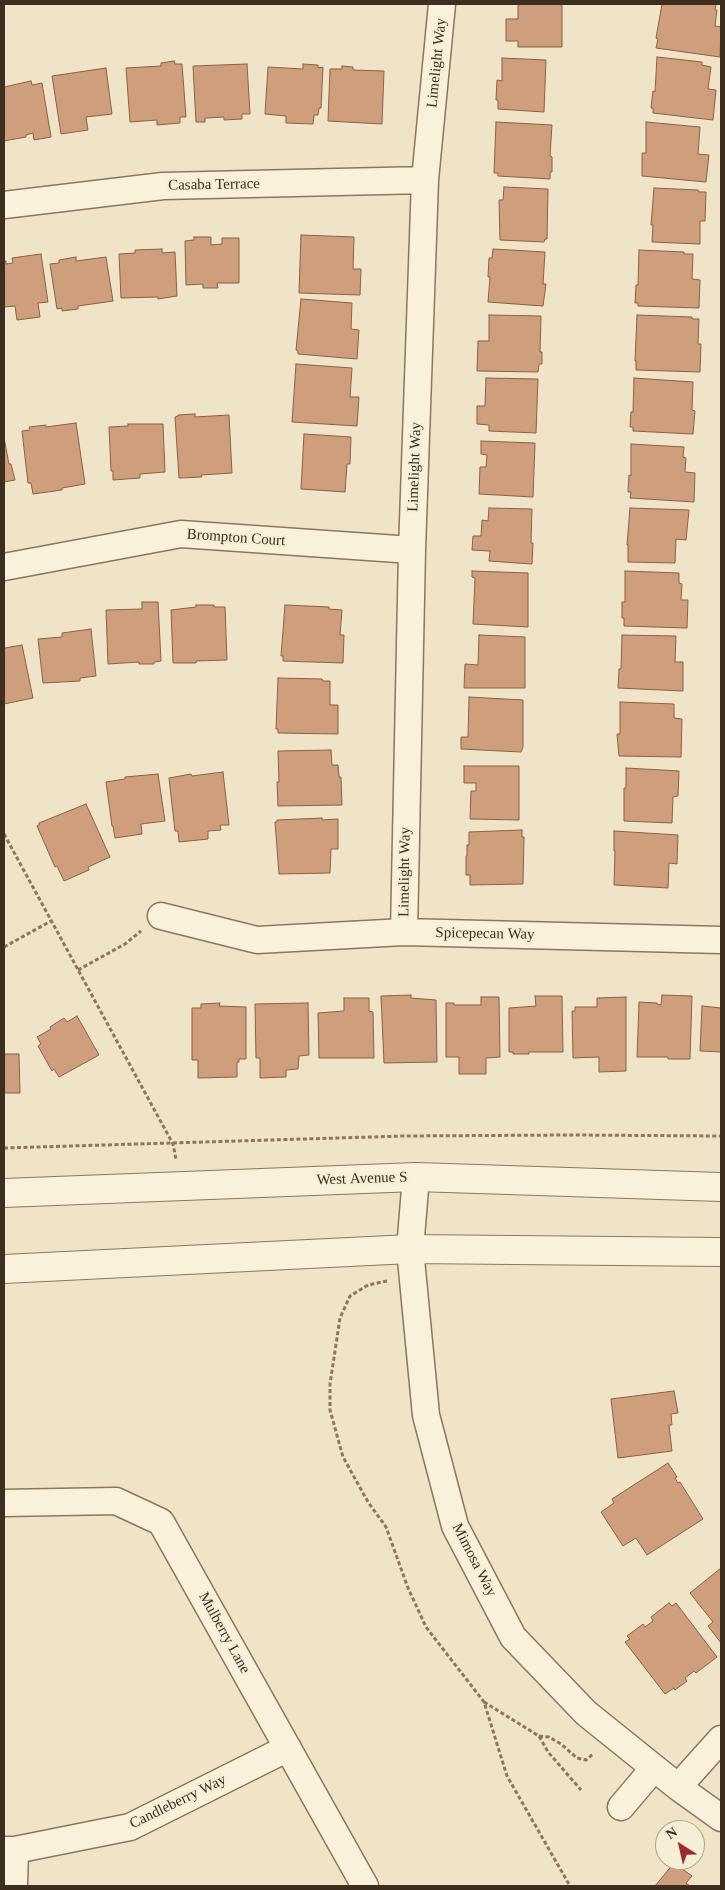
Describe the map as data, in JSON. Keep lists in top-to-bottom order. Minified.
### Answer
{"streets":{"street":["Limelight Way","Casaba Terrace","Brompton Court","Spicepecan Way","West Avenue S","Mimosa Way","Mulberry Lane","Candleberry Way"]},"crossings":[["Limelight Way","Casaba Terrace"],["Limelight Way","Brompton Court"],["Limelight Way","Spicepecan Way"],["West Avenue S","Mimosa Way"],["Mulberry Lane","Candleberry Way"]],"north":"top left"}
